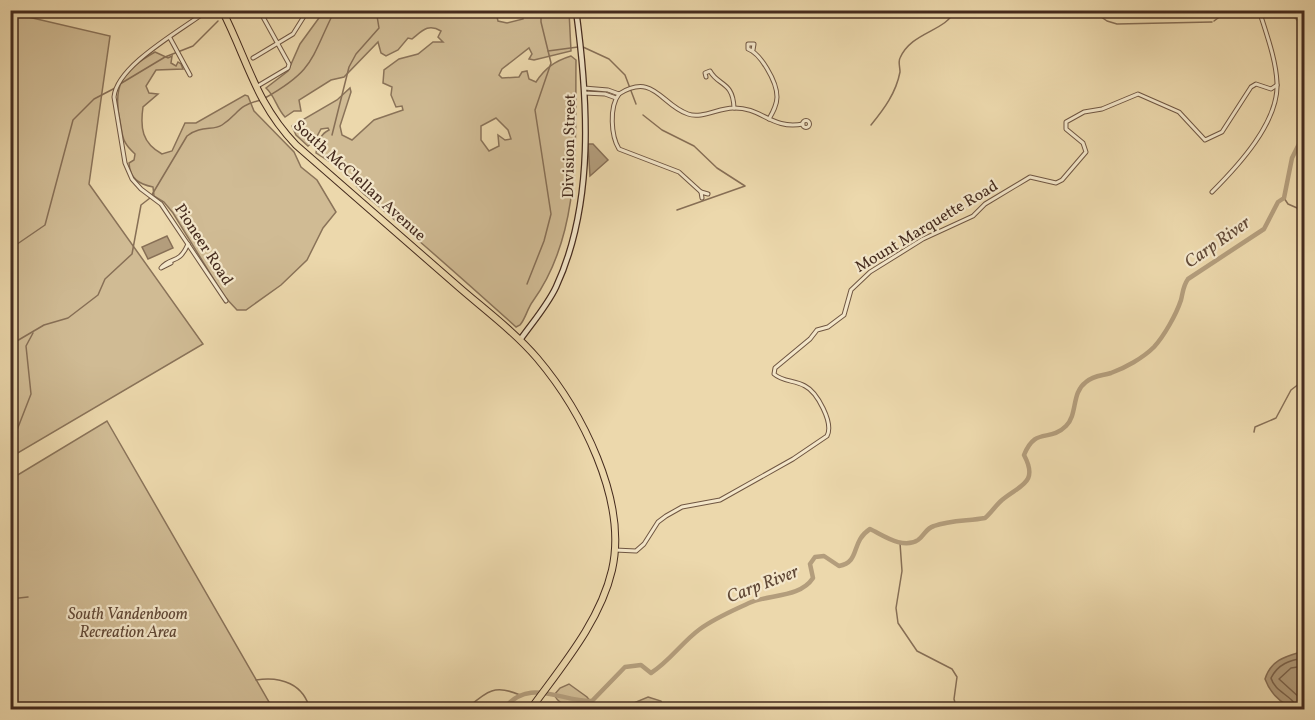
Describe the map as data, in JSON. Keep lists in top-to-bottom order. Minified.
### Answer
{"streets":{"main road":["South McClellan Avenue"],"street":["Division Street","Mount Marquette Road","Pioneer Road"]},"crossings":[["Division Street","South McClellan Avenue"],["South McClellan Avenue","Mount Marquette Road"]],"water":["Carp River"],"parks":["South Vandenboom Recreation Area"]}
